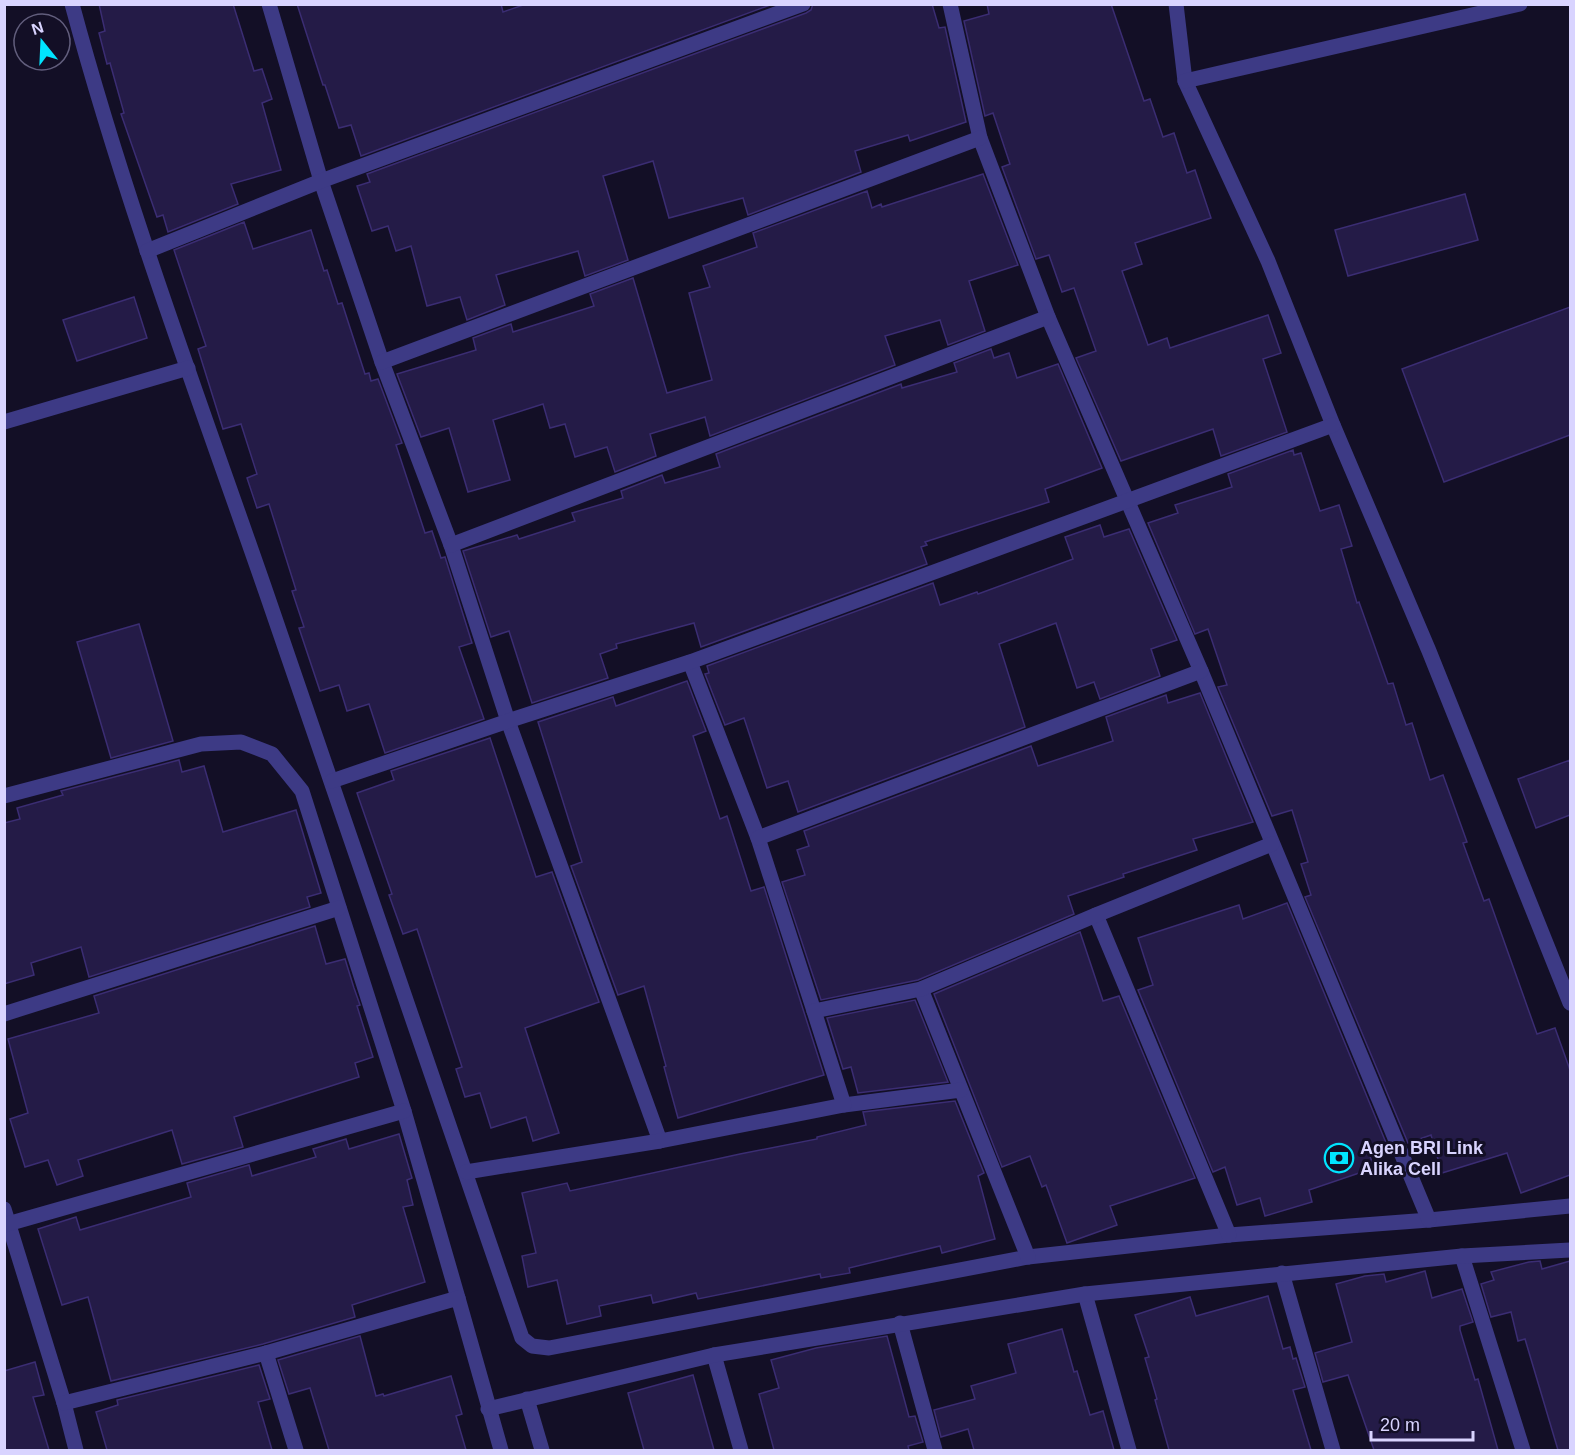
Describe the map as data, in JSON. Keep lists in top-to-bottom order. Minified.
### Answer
{"places":{"bank":["Agen BRI Link Alika Cell"]},"scale_bar":"20 m","north":"top"}
